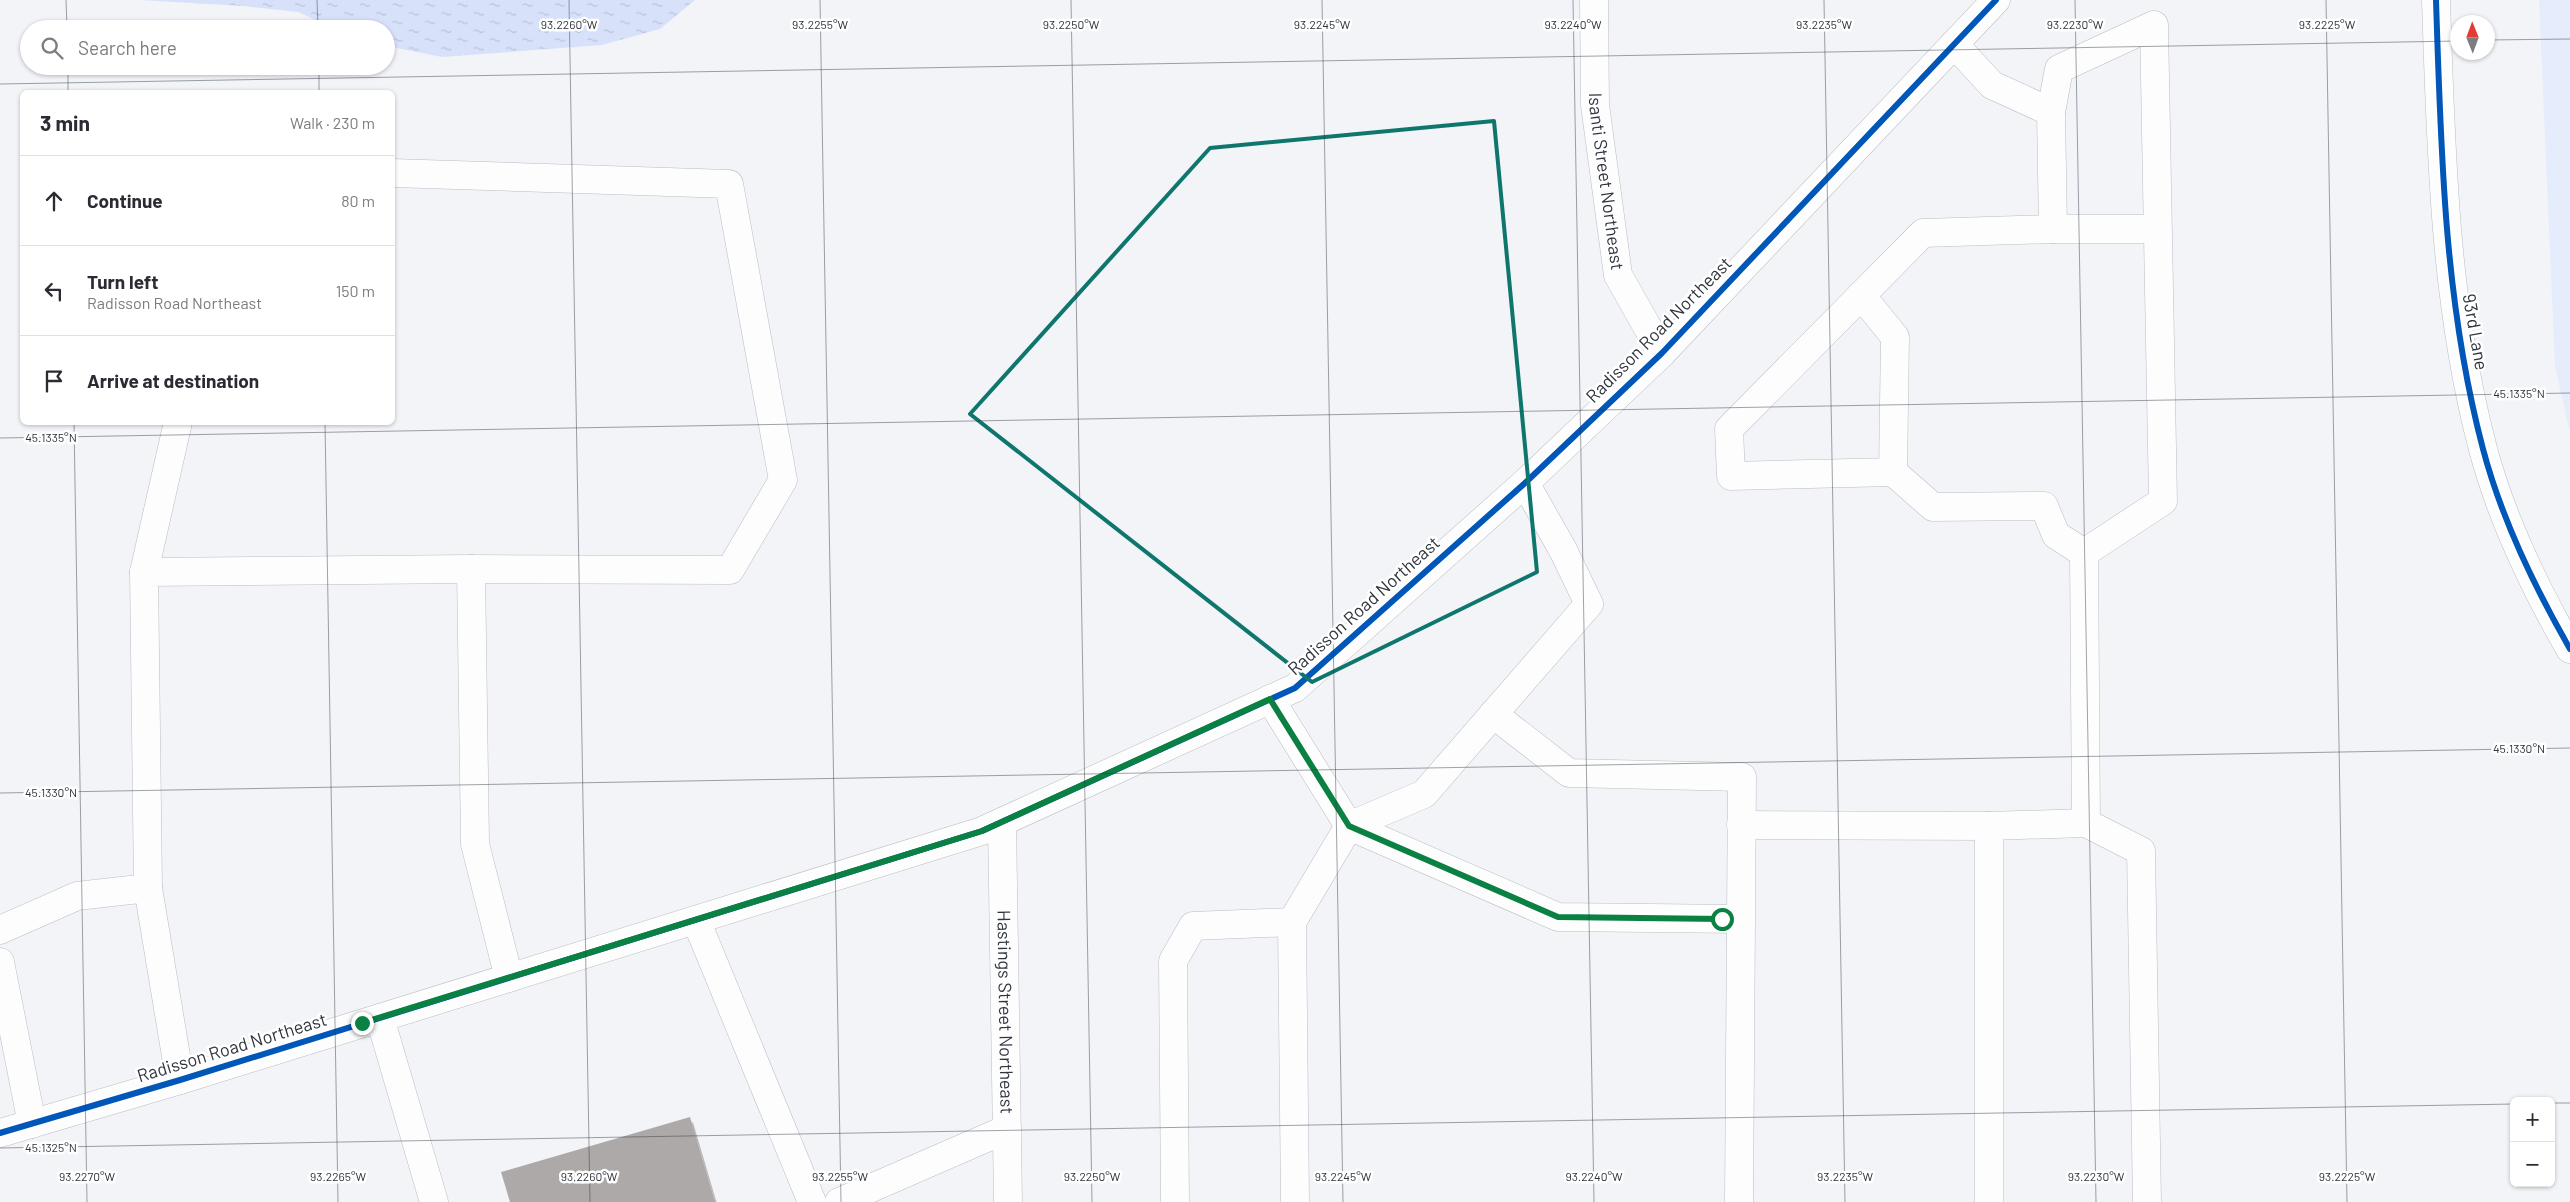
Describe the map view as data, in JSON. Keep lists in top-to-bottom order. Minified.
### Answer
{"streets":{"street":["Isanti Street Northeast","Radisson Road Northeast","93rd Lane","Hastings Street Northeast"]},"crossings":[["Isanti Street Northeast","Radisson Road Northeast"],["Radisson Road Northeast","Hastings Street Northeast"]],"north":"top","page":{"search":"Search here","heading":["3 min","Walk · 230 m"],"list":[["Continue","80 m"],["Turn left","Radisson Road Northeast","150 m"],"Arrive at destination"],"map_buttons":["+","−"]},"coordinates":["93.2260°W","93.2255°W","93.2250°W","93.2245°W","93.2240°W","93.2235°W","93.2230°W","93.2225°W","45.1335°N","45.1330°N","45.1325°N","93.2270°W","93.2265°W"]}
